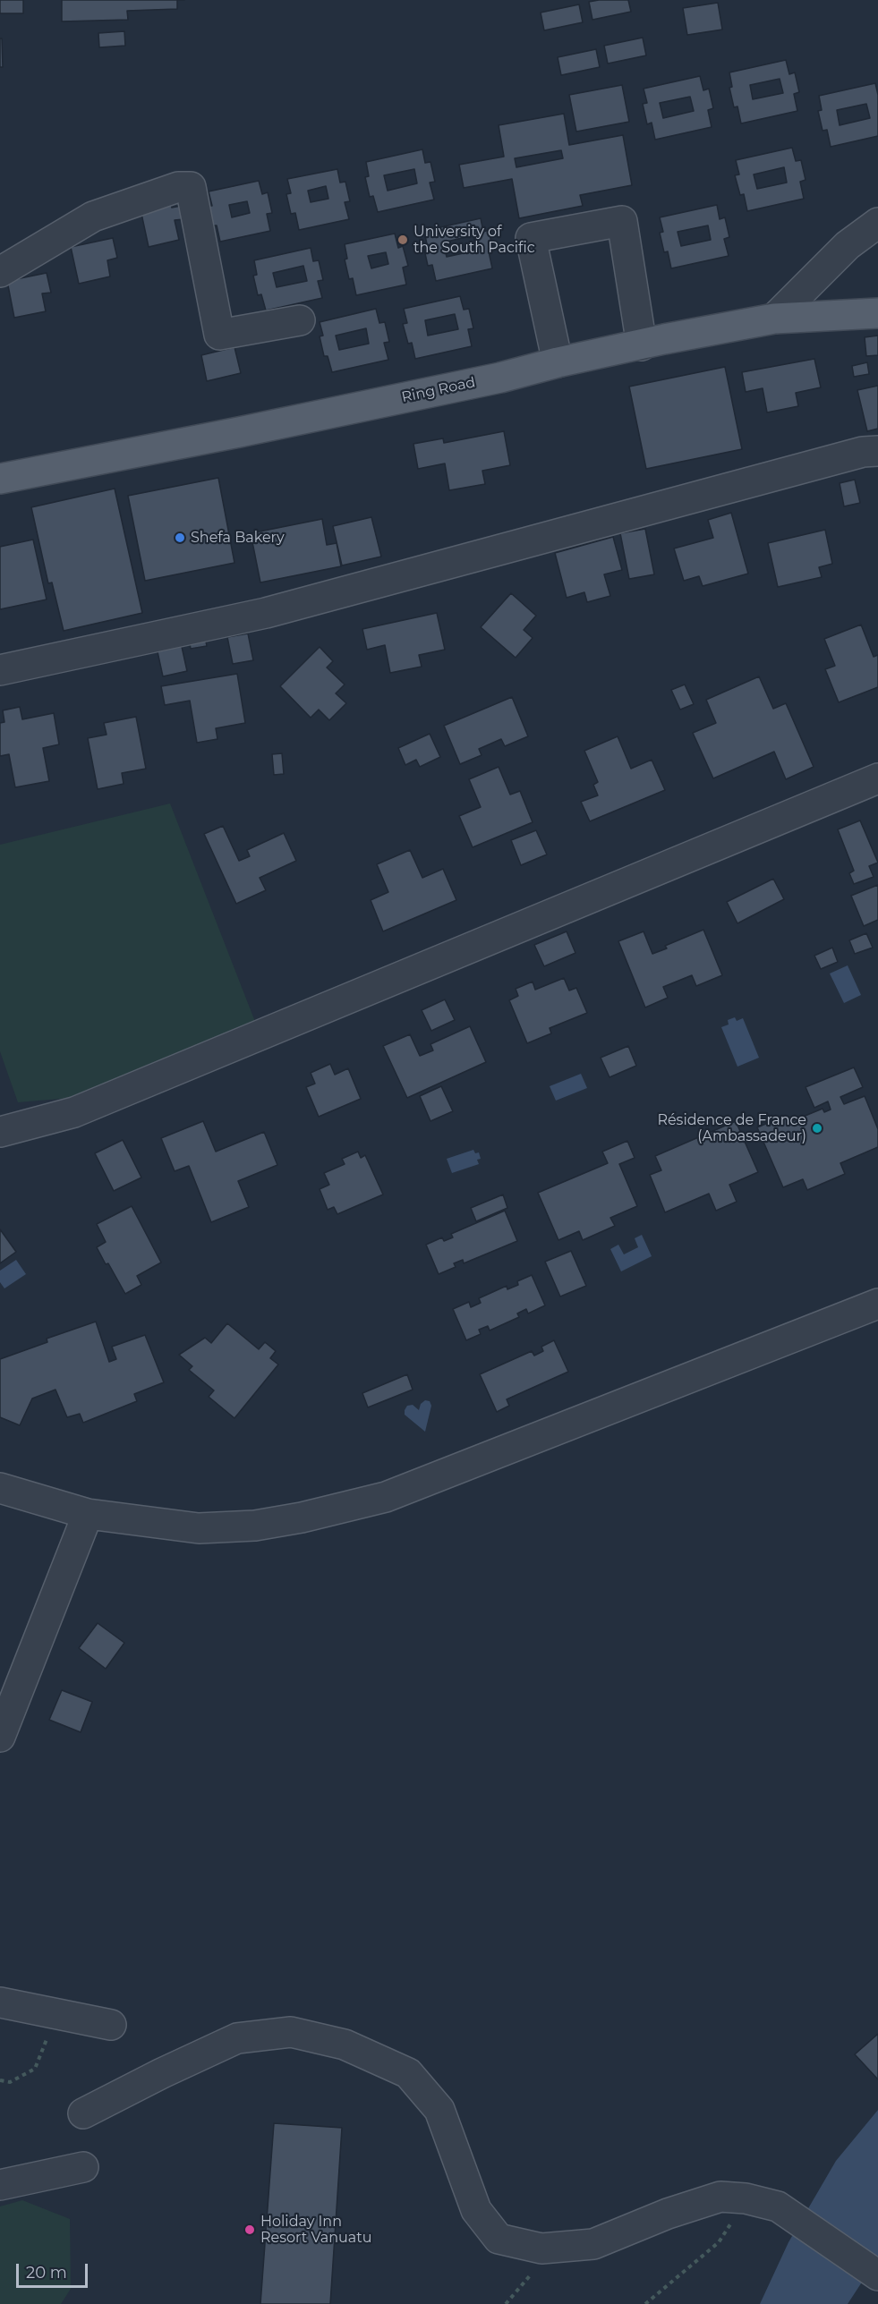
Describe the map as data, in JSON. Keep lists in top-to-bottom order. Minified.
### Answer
{"streets":{"main road":["Ring Road"]},"places":["University of the South Pacific","Shefa Bakery","Résidence de France (Ambassadeur)","Holiday Inn Resort Vanuatu"],"scale_bar":"20 m"}
